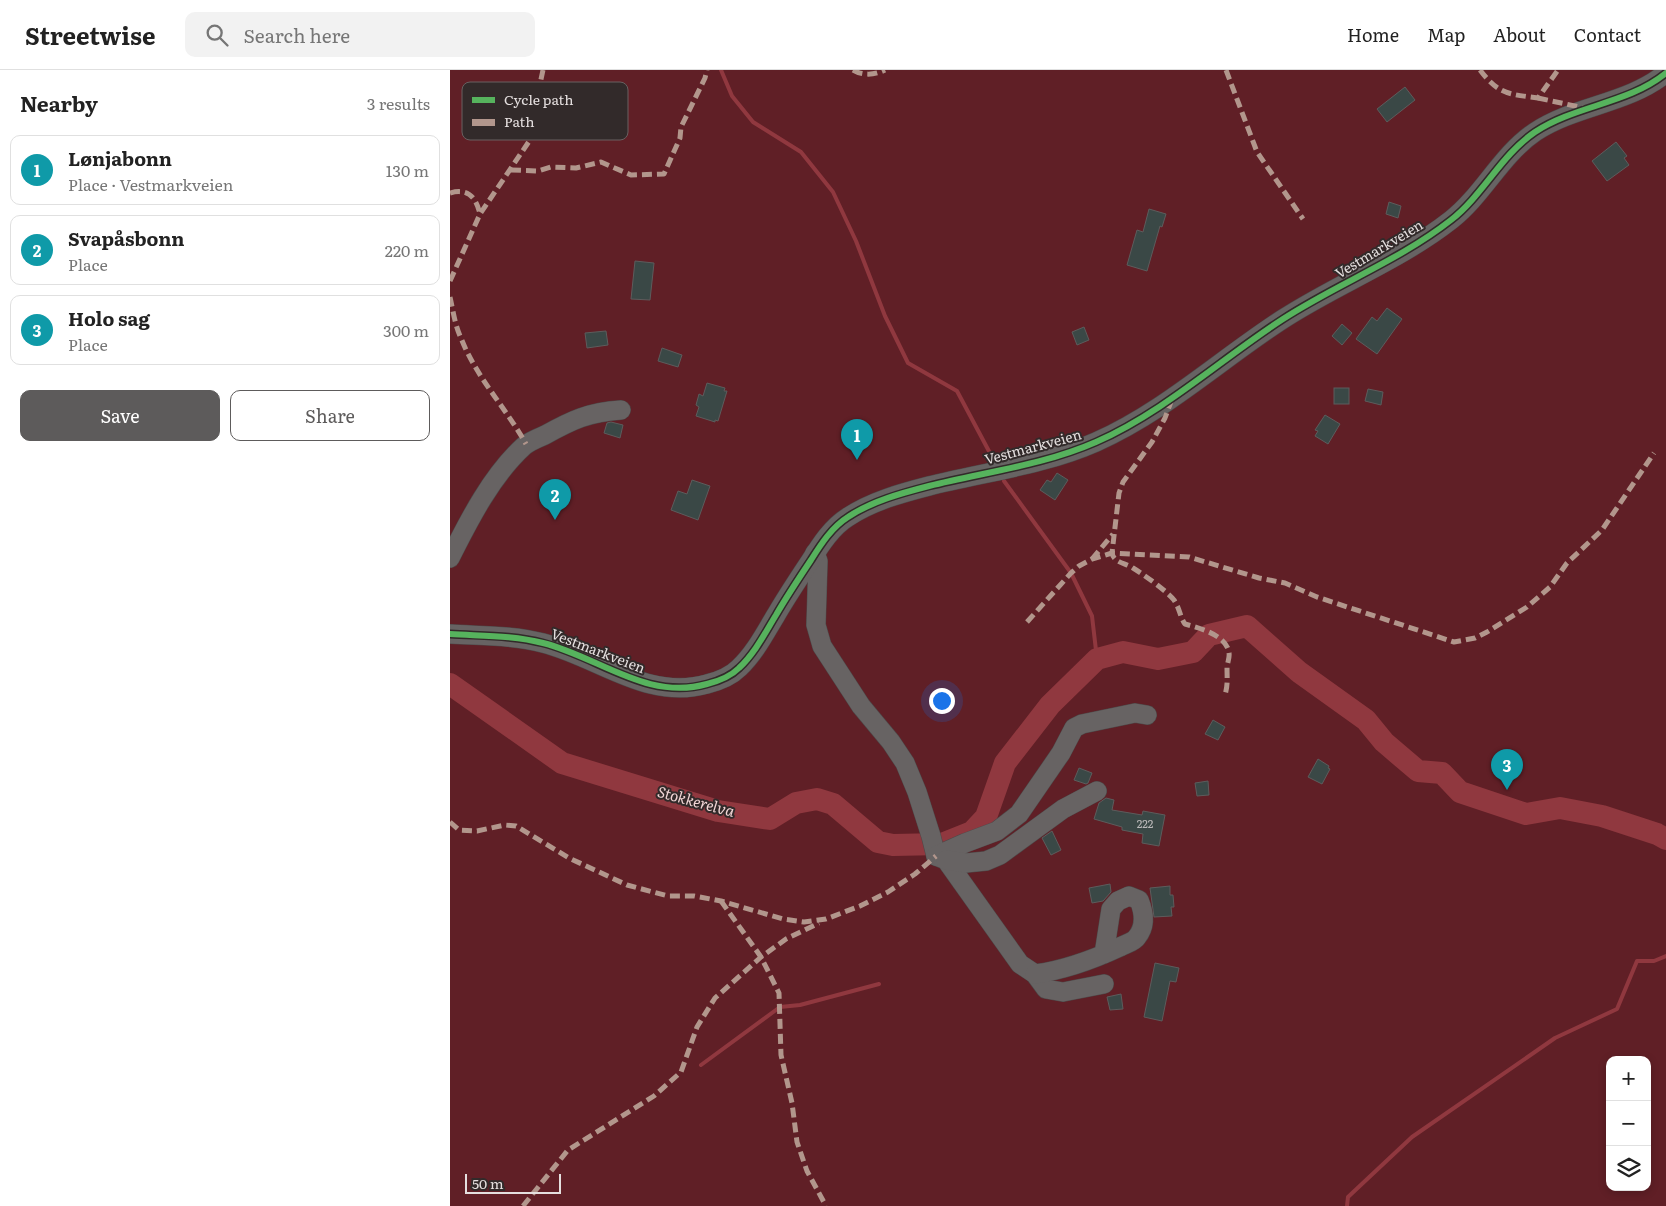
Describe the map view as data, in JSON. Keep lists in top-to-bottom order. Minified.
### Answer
{"streets":{"street":["Vestmarkveien"]},"water":["Stokkerelva"],"house_numbers":["222"],"legend":["Cycle path","Path"],"scale_bar":"50 m","page":{"header":"Streetwise","search":"Search here","nav":["Home","Map","About","Contact"],"heading":["Nearby","3 results"],"list":[{"mark":"1","name":"Lønjabonn","note":"Place · Vestmarkveien","value":"130 m"},{"mark":"2","name":"Svapåsbonn","note":"Place","value":"220 m"},{"mark":"3","name":"Holo sag","note":"Place","value":"300 m"}],"buttons":["Save","Share"],"pins":["1","2","3"],"map_buttons":["+","−"],"scale":"50 m"}}
